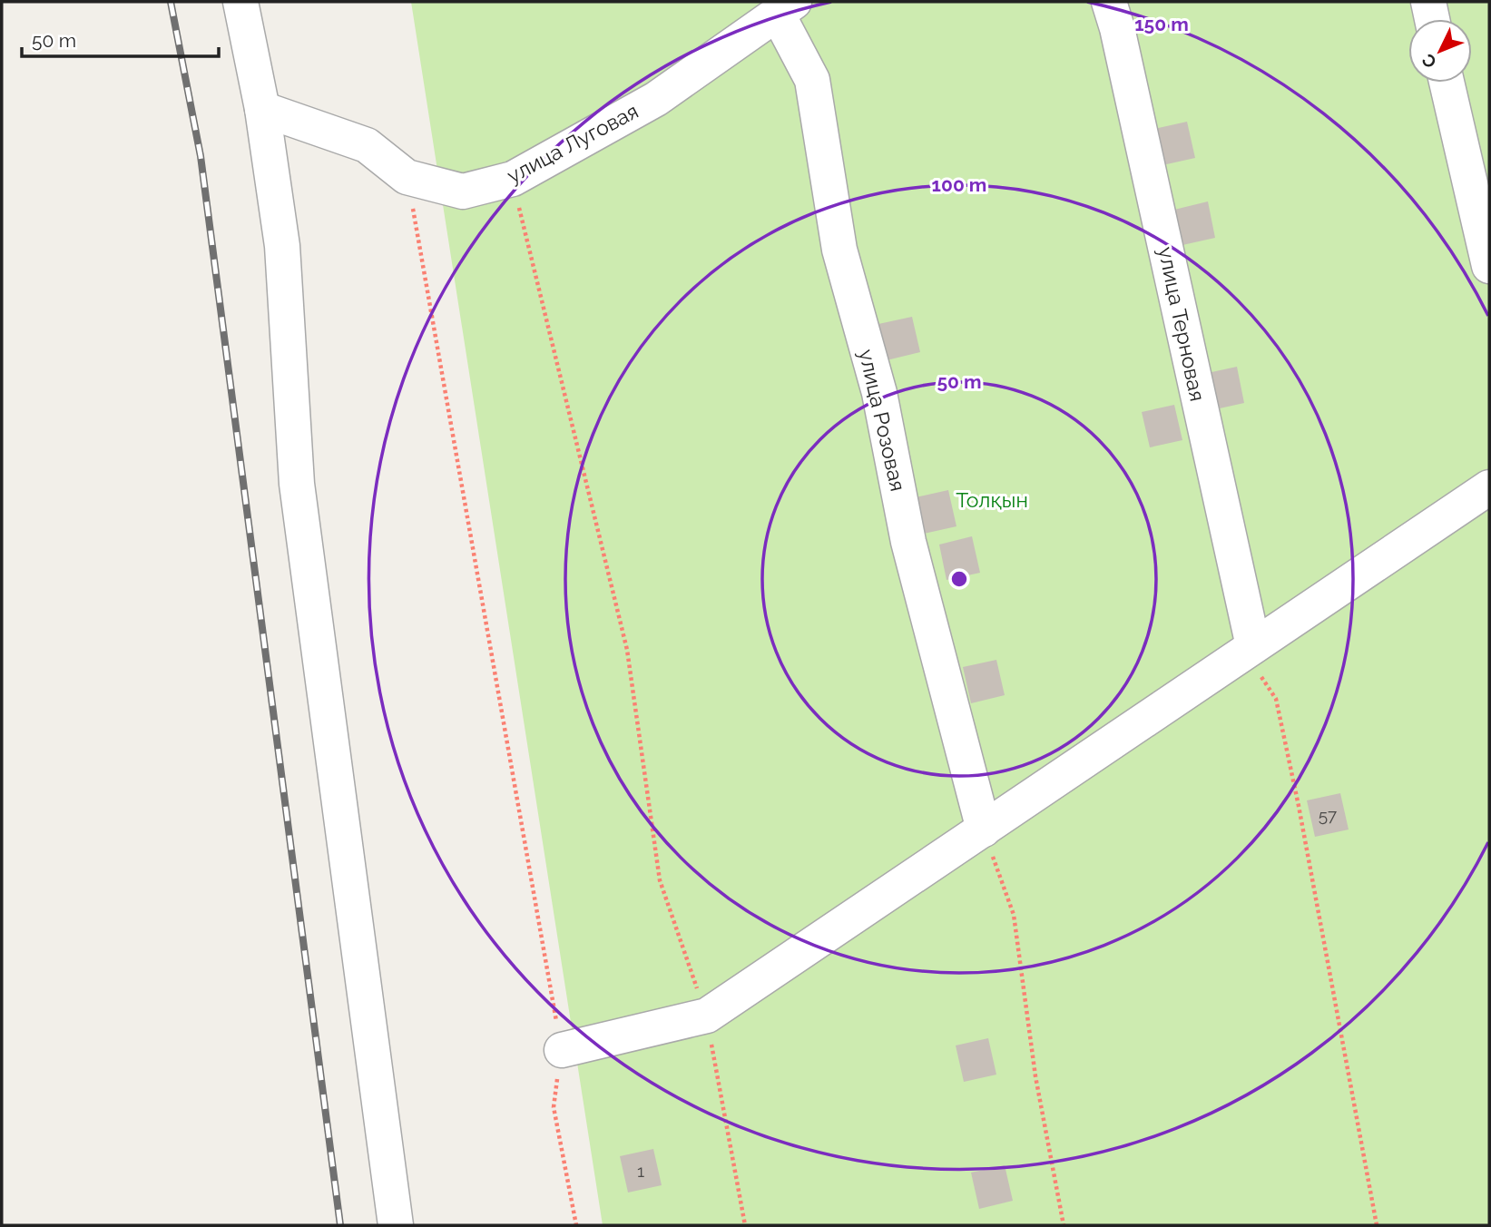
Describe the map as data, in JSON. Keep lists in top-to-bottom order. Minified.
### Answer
{"streets":{"street":["улица Луговая","улица Терновая","улица Розовая"]},"crossings":[["улица Луговая","улица Розовая"]],"parks":["Толқын"],"house_numbers":["57","1"],"scale_bar":"50 m","north":"bottom left","rings":["150 m","100 m","50 m"]}
